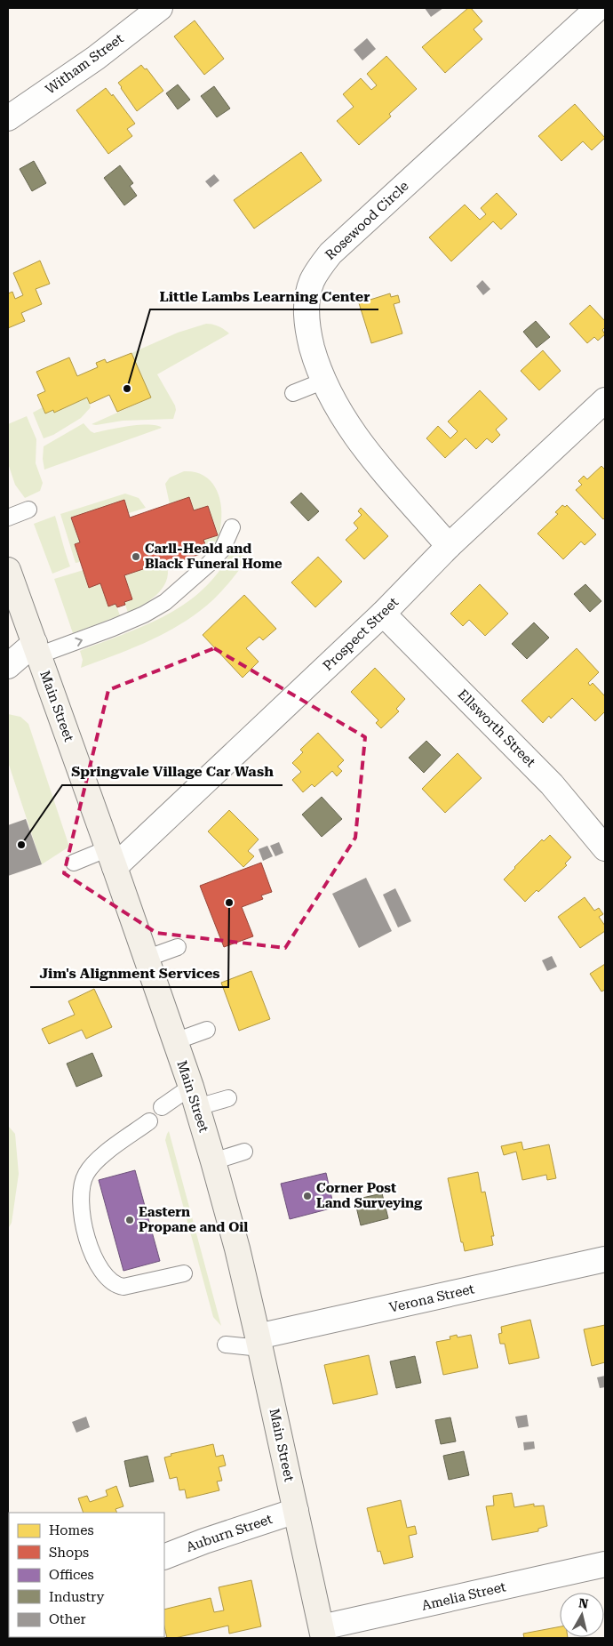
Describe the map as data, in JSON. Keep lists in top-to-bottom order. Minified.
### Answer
{"streets":{"main road":["Main Street"],"street":["Witham Street","Rosewood Circle","Prospect Street","Ellsworth Street","Verona Street","Auburn Street","Amelia Street"]},"crossings":[["Rosewood Circle","Prospect Street"],["Prospect Street","Main Street"],["Prospect Street","Ellsworth Street"],["Main Street","Verona Street"],["Main Street","Auburn Street"],["Main Street","Amelia Street"]],"places":["Little Lambs Learning Center","Carll-Heald and Black Funeral Home","Springvale Village Car Wash","Jim's Alignment Services","Corner Post Land Surveying","Eastern Propane and Oil"],"legend":["Homes","Shops","Offices","Industry","Other"],"north":"top"}
